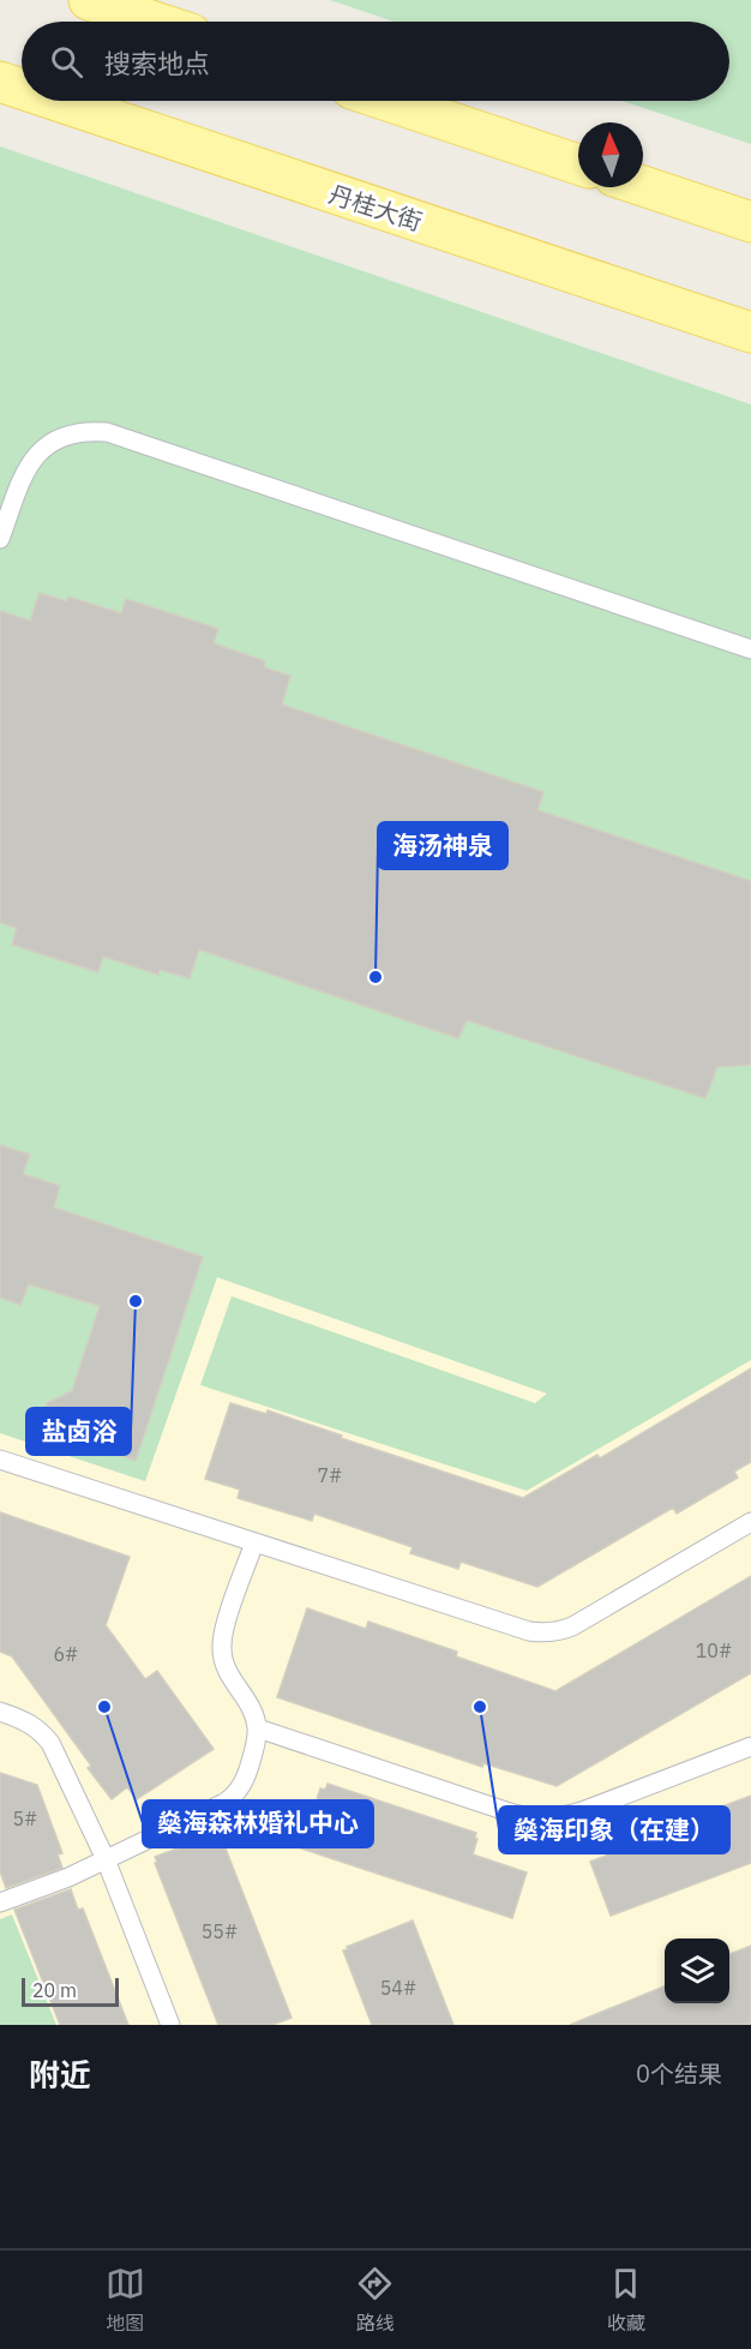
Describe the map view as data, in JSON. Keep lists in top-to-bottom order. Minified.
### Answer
{"streets":{"main road":["丹桂大街"]},"places":["海汤神泉","盐卤浴","燊海森林婚礼中心","燊海印象（在建）"],"house_numbers":["7#","10#","6#","5#","55#","54#"],"scale_bar":"20 m","north":"top","page":{"search":"搜索地点","scale":"20 m","heading":["附近","0个结果"],"nav":["地图","路线","收藏"]}}
